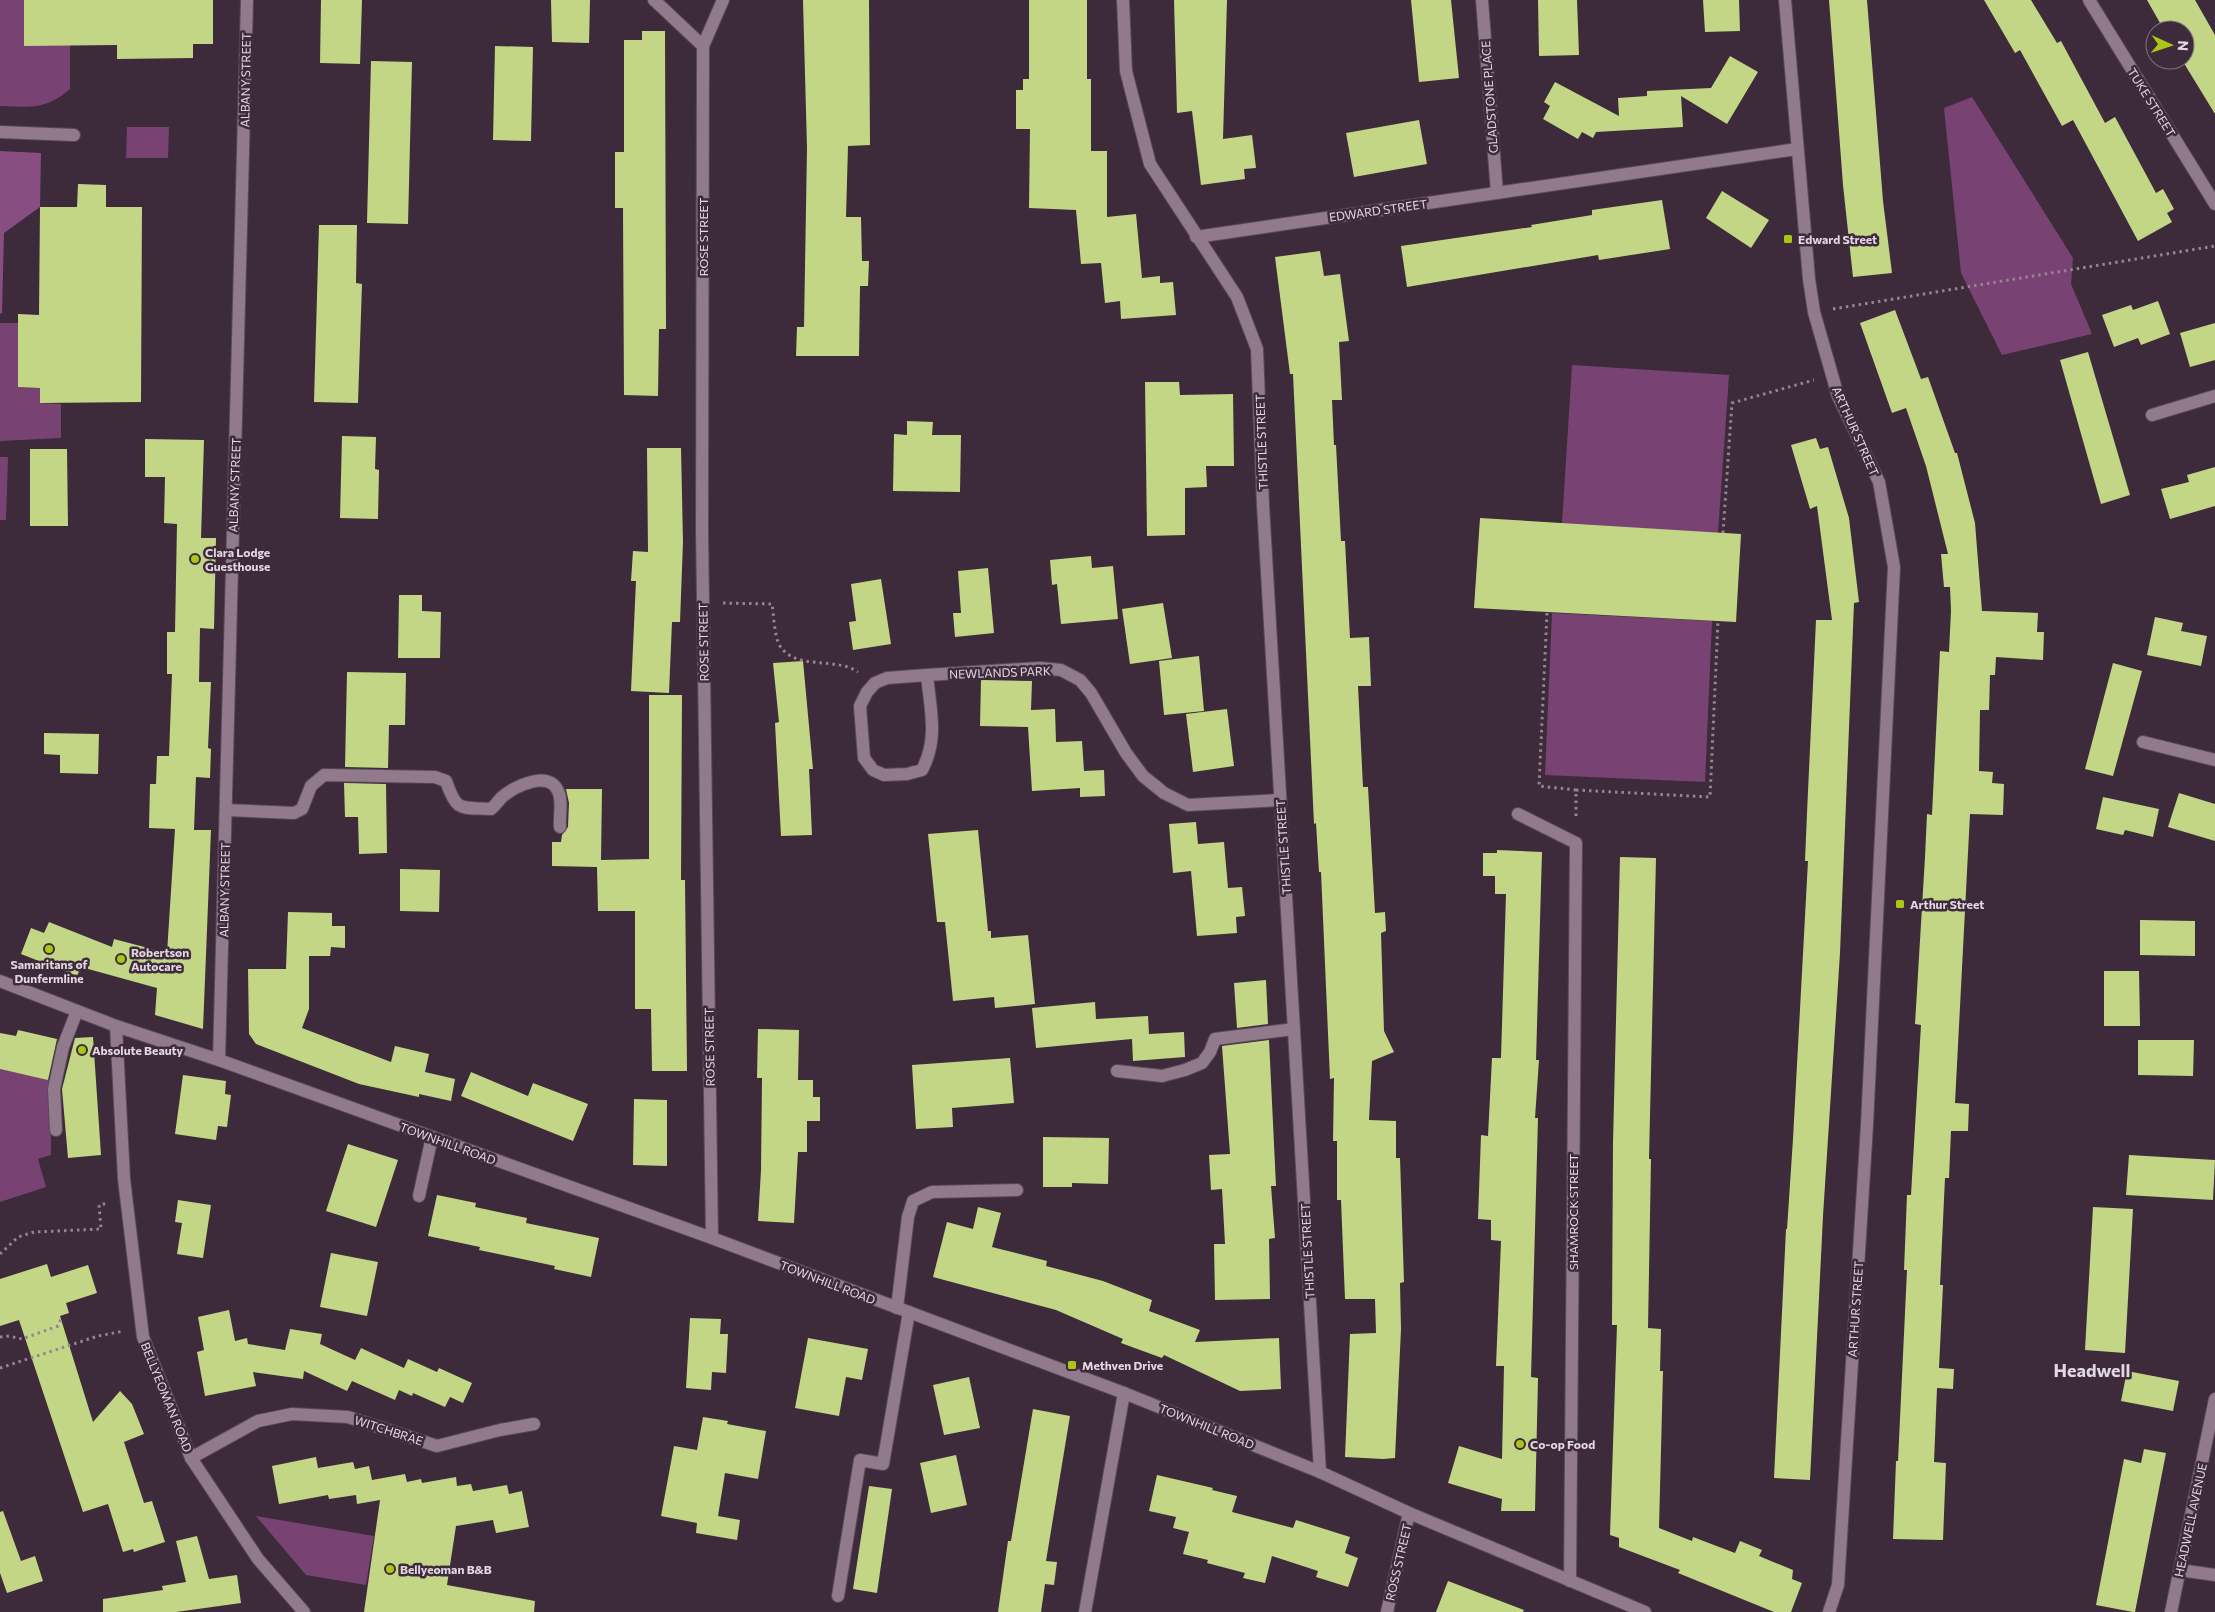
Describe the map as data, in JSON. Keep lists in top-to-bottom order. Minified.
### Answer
{"streets":{"street":["ALBANY STREET","GLADSTONE PLACE","TUKE STREET","EDWARD STREET","ROSE STREET","ARTHUR STREET","THISTLE STREET","NEWLANDS PARK","TOWNHILL ROAD","SHAMROCK STREET","BELLYEOMAN ROAD","WITCHBRAE","HEADWELL AVENUE","ROSS STREET"]},"crossings":[["ALBANY STREET","TOWNHILL ROAD"],["GLADSTONE PLACE","EDWARD STREET"],["EDWARD STREET","ARTHUR STREET"],["EDWARD STREET","THISTLE STREET"],["ROSE STREET","TOWNHILL ROAD"],["THISTLE STREET","NEWLANDS PARK"],["THISTLE STREET","TOWNHILL ROAD"],["TOWNHILL ROAD","SHAMROCK STREET"],["TOWNHILL ROAD","BELLYEOMAN ROAD"],["TOWNHILL ROAD","ROSS STREET"],["BELLYEOMAN ROAD","WITCHBRAE"]],"districts":["Headwell"],"places":{"transit":["Edward Street","Arthur Street","Methven Drive"],"other":["Clara Lodge Guesthouse","Samaritans of Dunfermline","Robertson Autocare","Absolute Beauty","Co-op Food","Bellyeoman B&B"]},"north":"right"}
